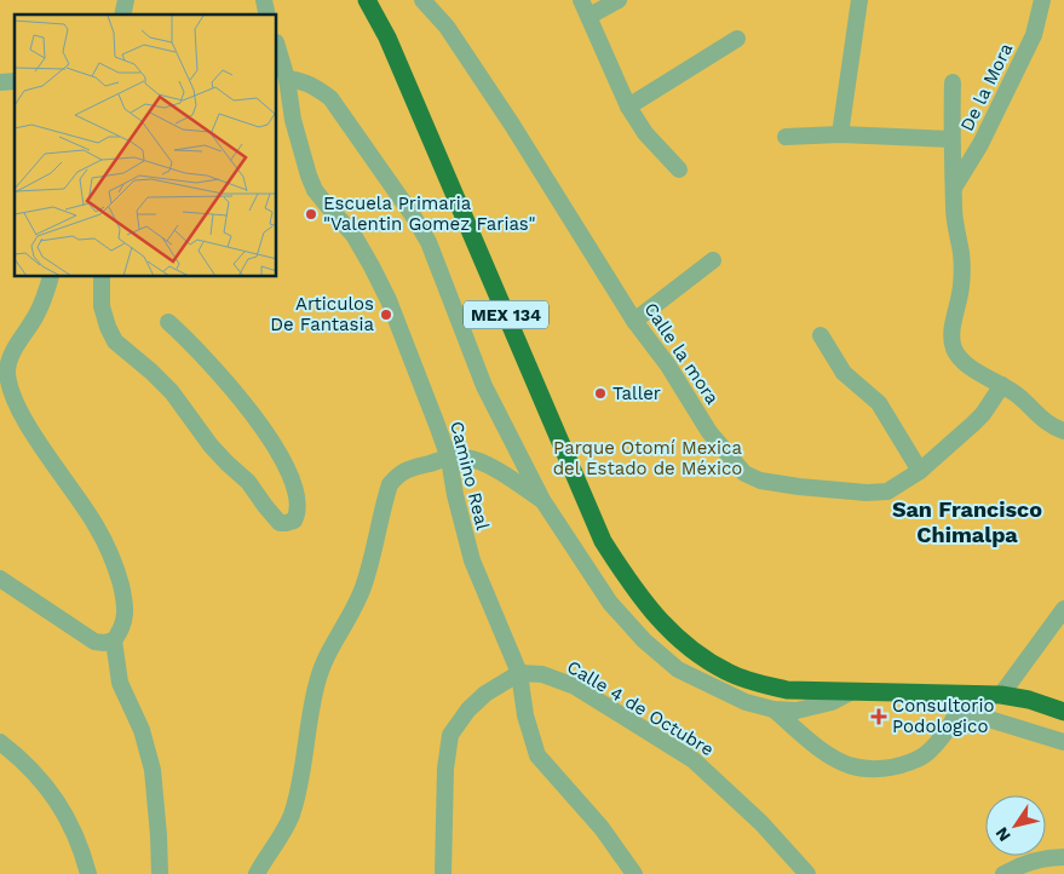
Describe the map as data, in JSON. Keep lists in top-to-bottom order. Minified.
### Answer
{"streets":{"main road":["MEX 134"],"street":["De la Mora","Calle la mora","Camino Real","Calle 4 de Octubre"]},"crossings":[["Camino Real","Calle 4 de Octubre"]],"districts":["San Francisco Chimalpa"],"parks":["Parque Otomí Mexica del Estado de México"],"places":{"other":["Escuela Primaria \"Valentin Gomez Farias\"","Articulos De Fantasia","Taller"],"health":["Consultorio Podologico"]},"north":"bottom left"}
